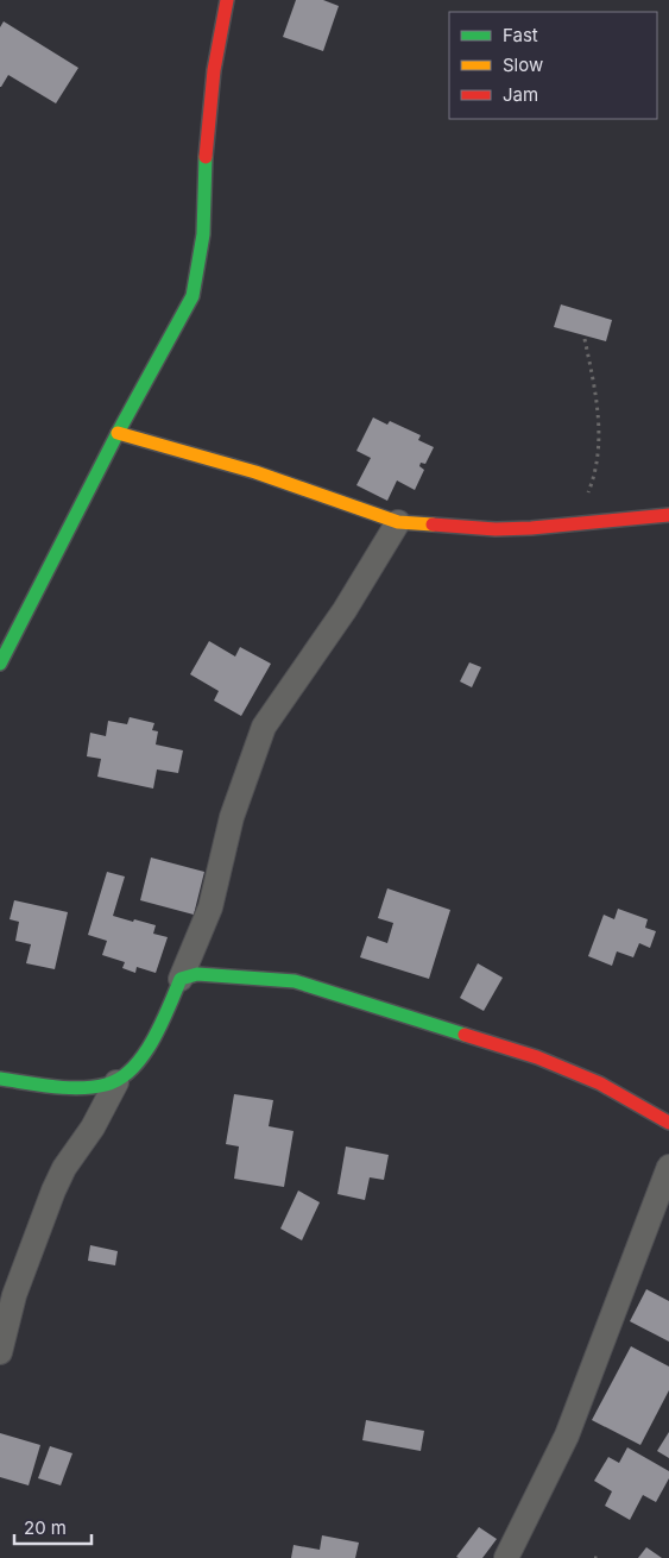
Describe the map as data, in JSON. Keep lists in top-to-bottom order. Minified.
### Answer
{"legend":["Fast","Slow","Jam"],"scale_bar":"20 m"}
